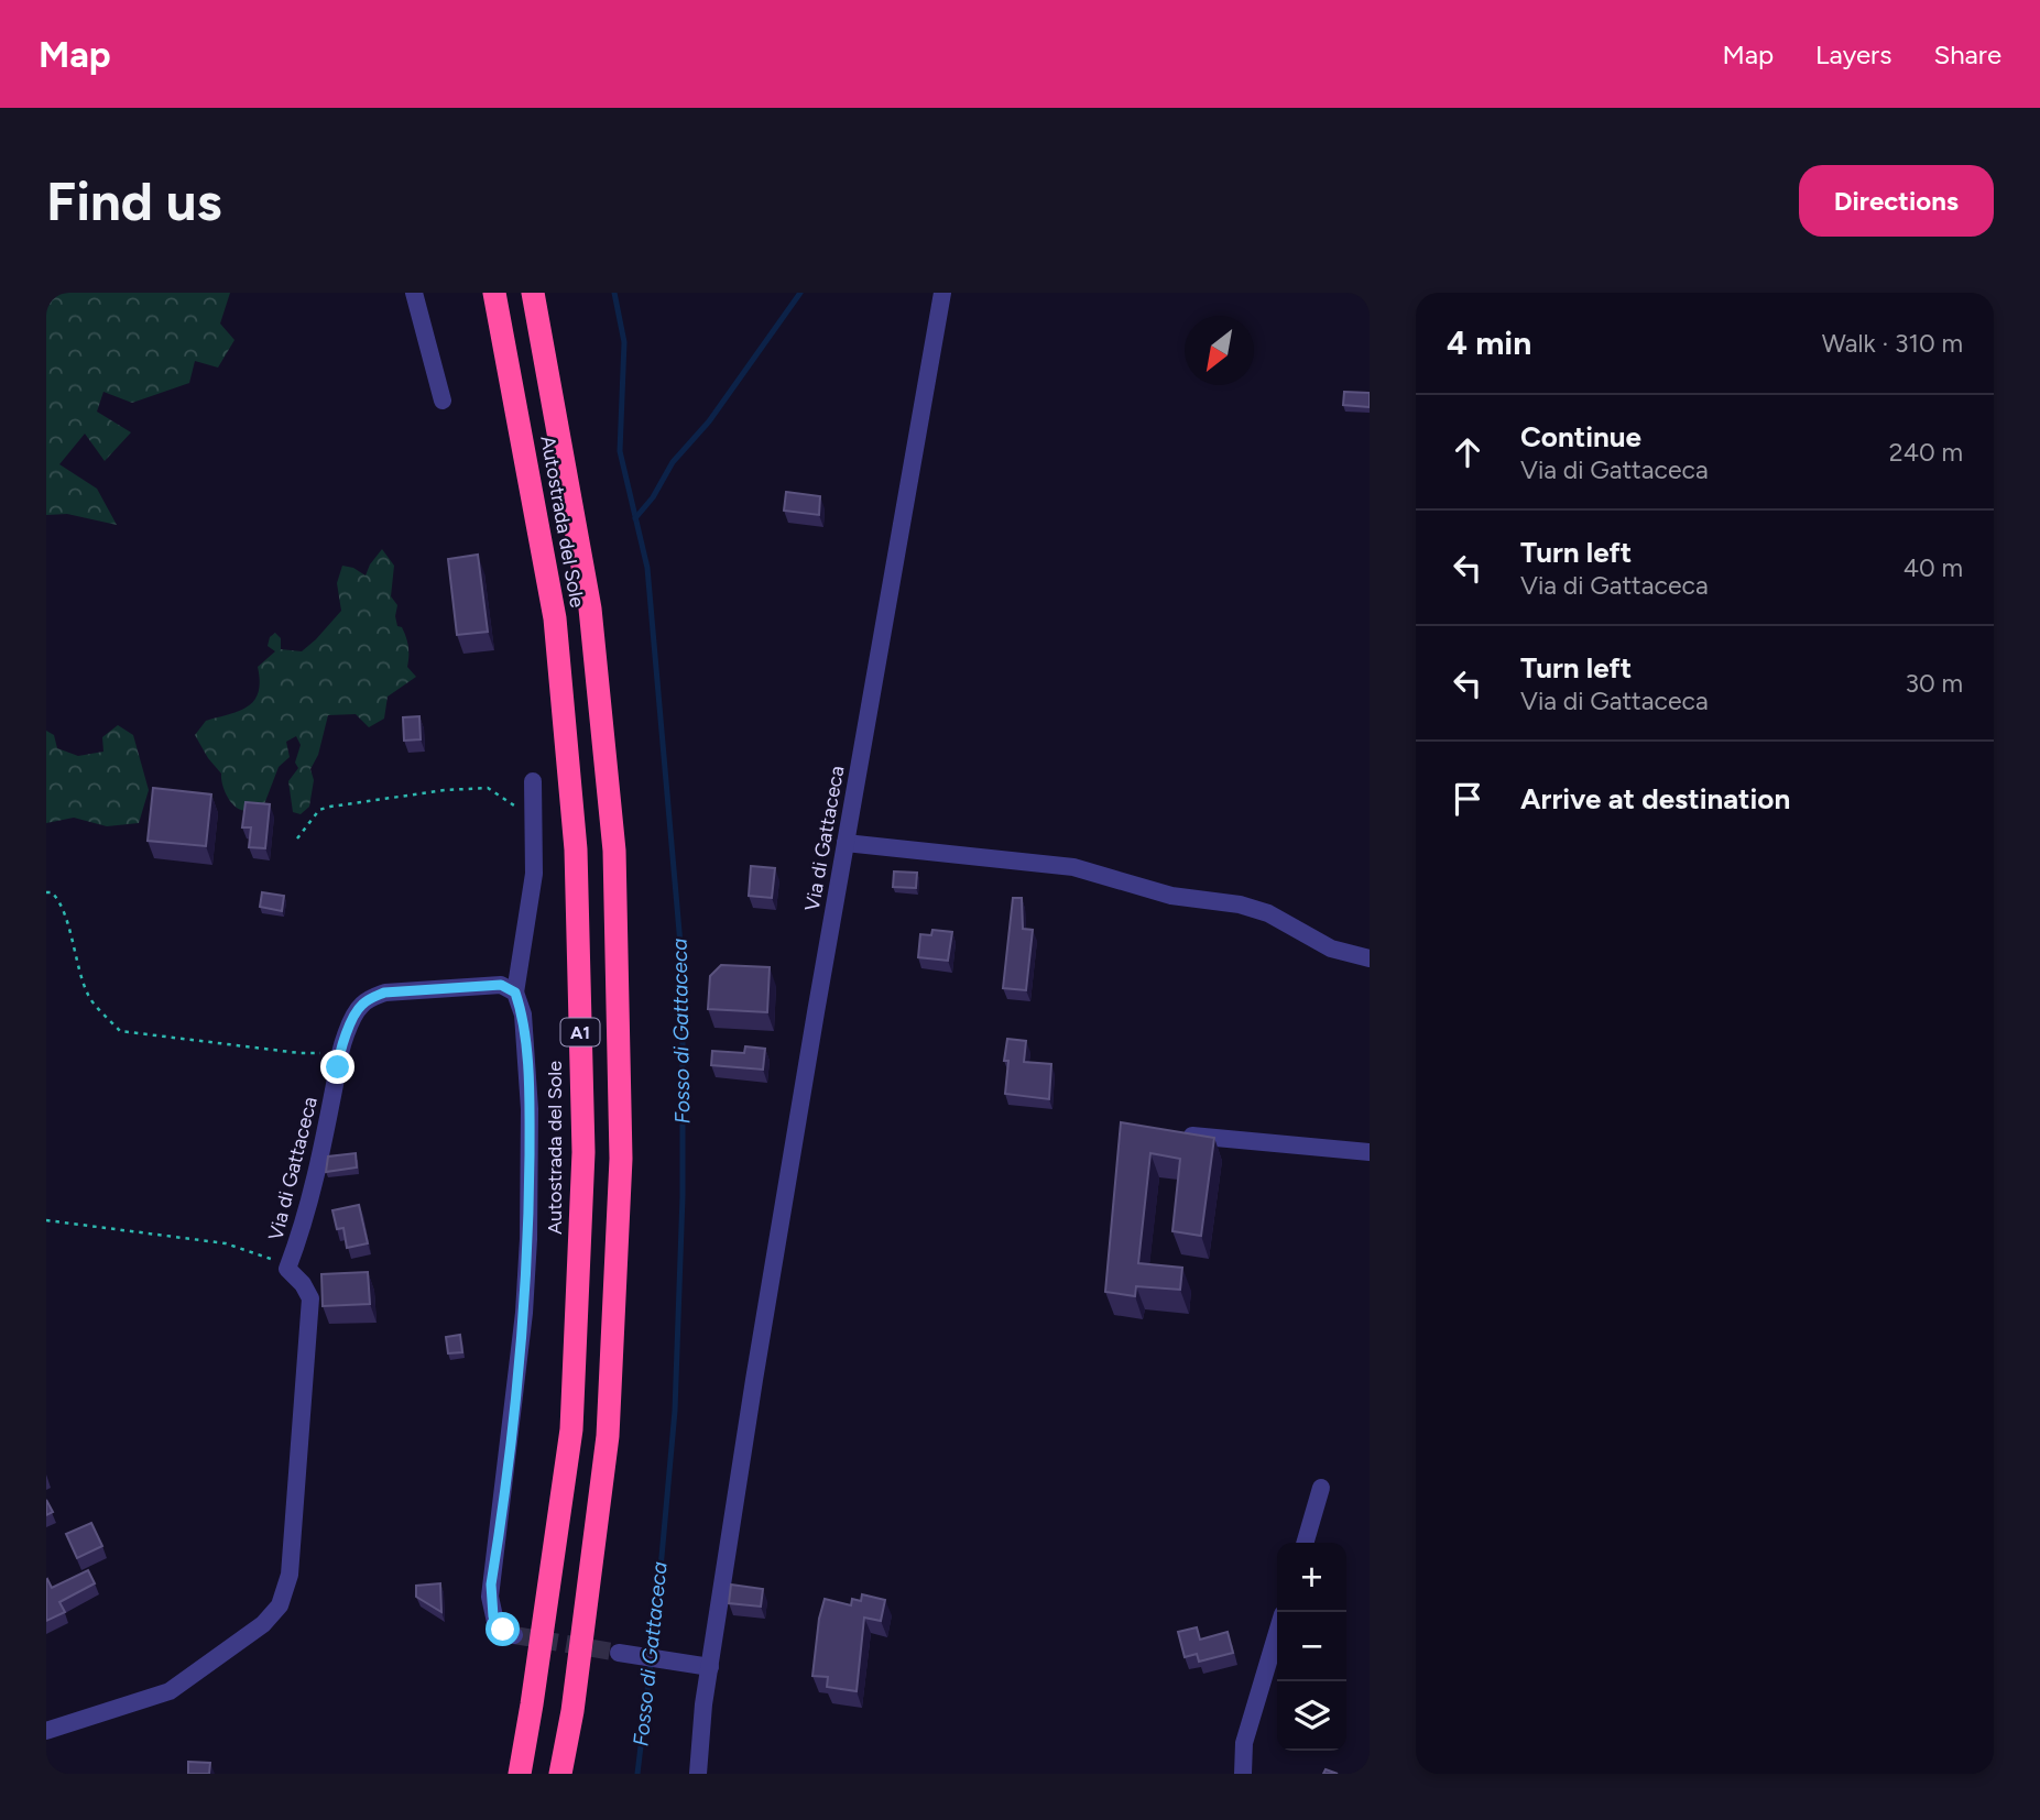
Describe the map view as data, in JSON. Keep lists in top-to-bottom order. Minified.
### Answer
{"streets":{"highway":["Autostrada del Sole","A1"],"street":["Via di Gattaceca"]},"water":["Fosso di Gattaceca"],"north":"bottom left","page":{"header":"Map","nav":["Map","Layers","Share"],"buttons":"Directions","title":"Find us","heading":["4 min","Walk · 310 m"],"list":[["Continue","Via di Gattaceca","240 m"],["Turn left","Via di Gattaceca","40 m"],["Turn left","Via di Gattaceca","30 m"],"Arrive at destination"],"map_buttons":["+","−"]}}
